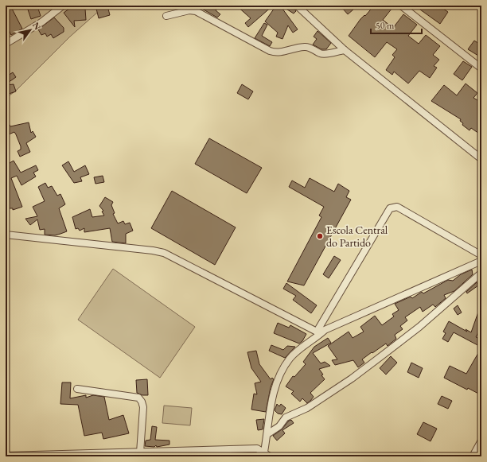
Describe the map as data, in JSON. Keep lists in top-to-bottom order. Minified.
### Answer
{"places":["Escola Central do Partido"],"scale_bar":"50 m","north":"top right"}
